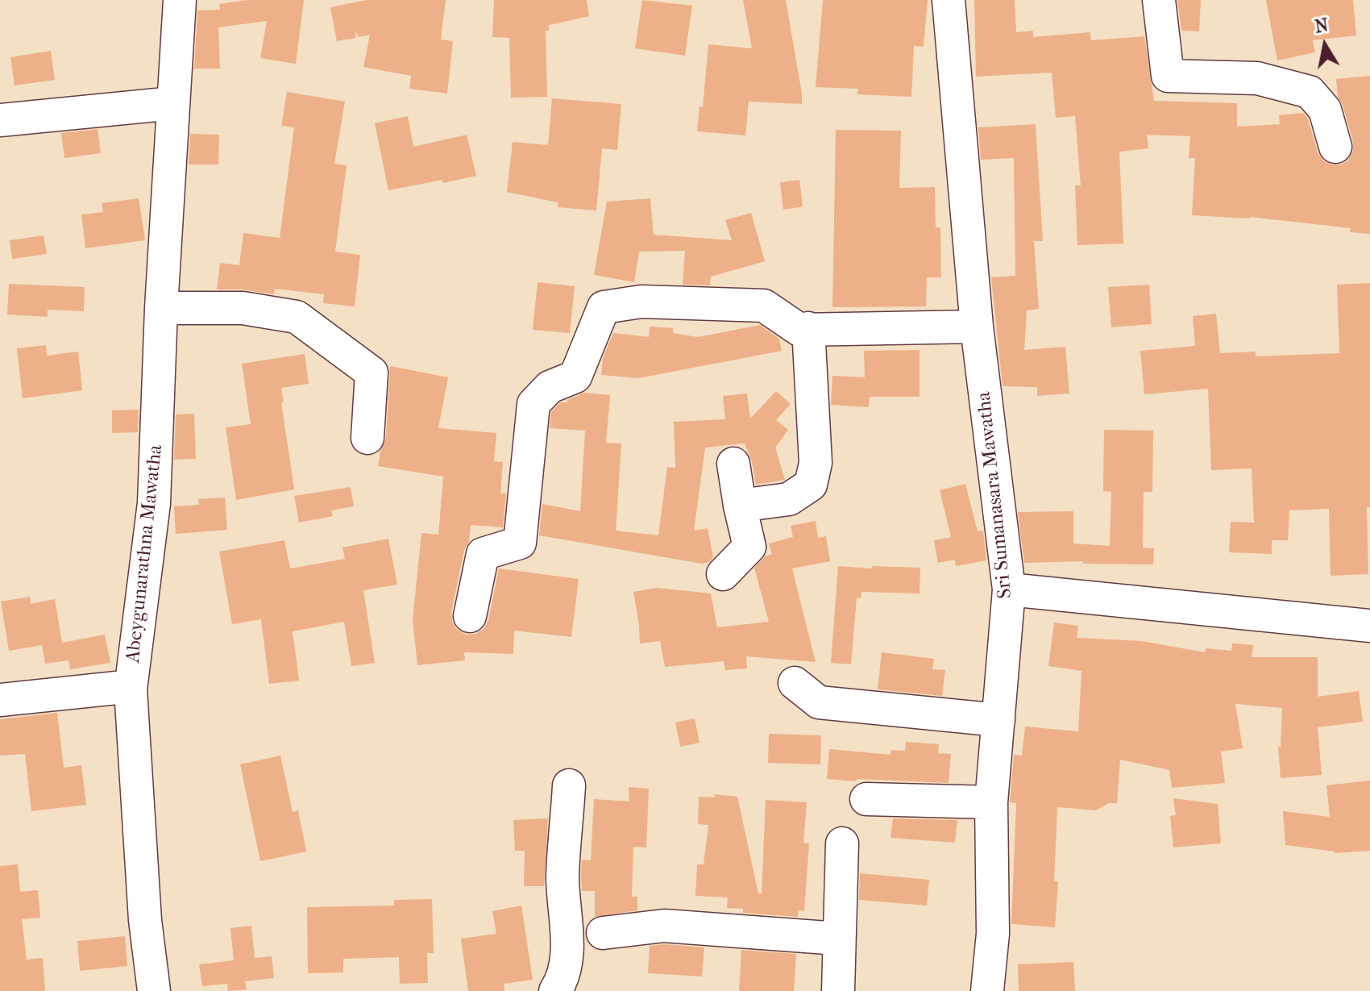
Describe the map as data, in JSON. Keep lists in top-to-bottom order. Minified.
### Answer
{"streets":{"street":["Sri Sumanasara Mawatha","Abeygunarathna Mawatha"]},"north":"top"}
